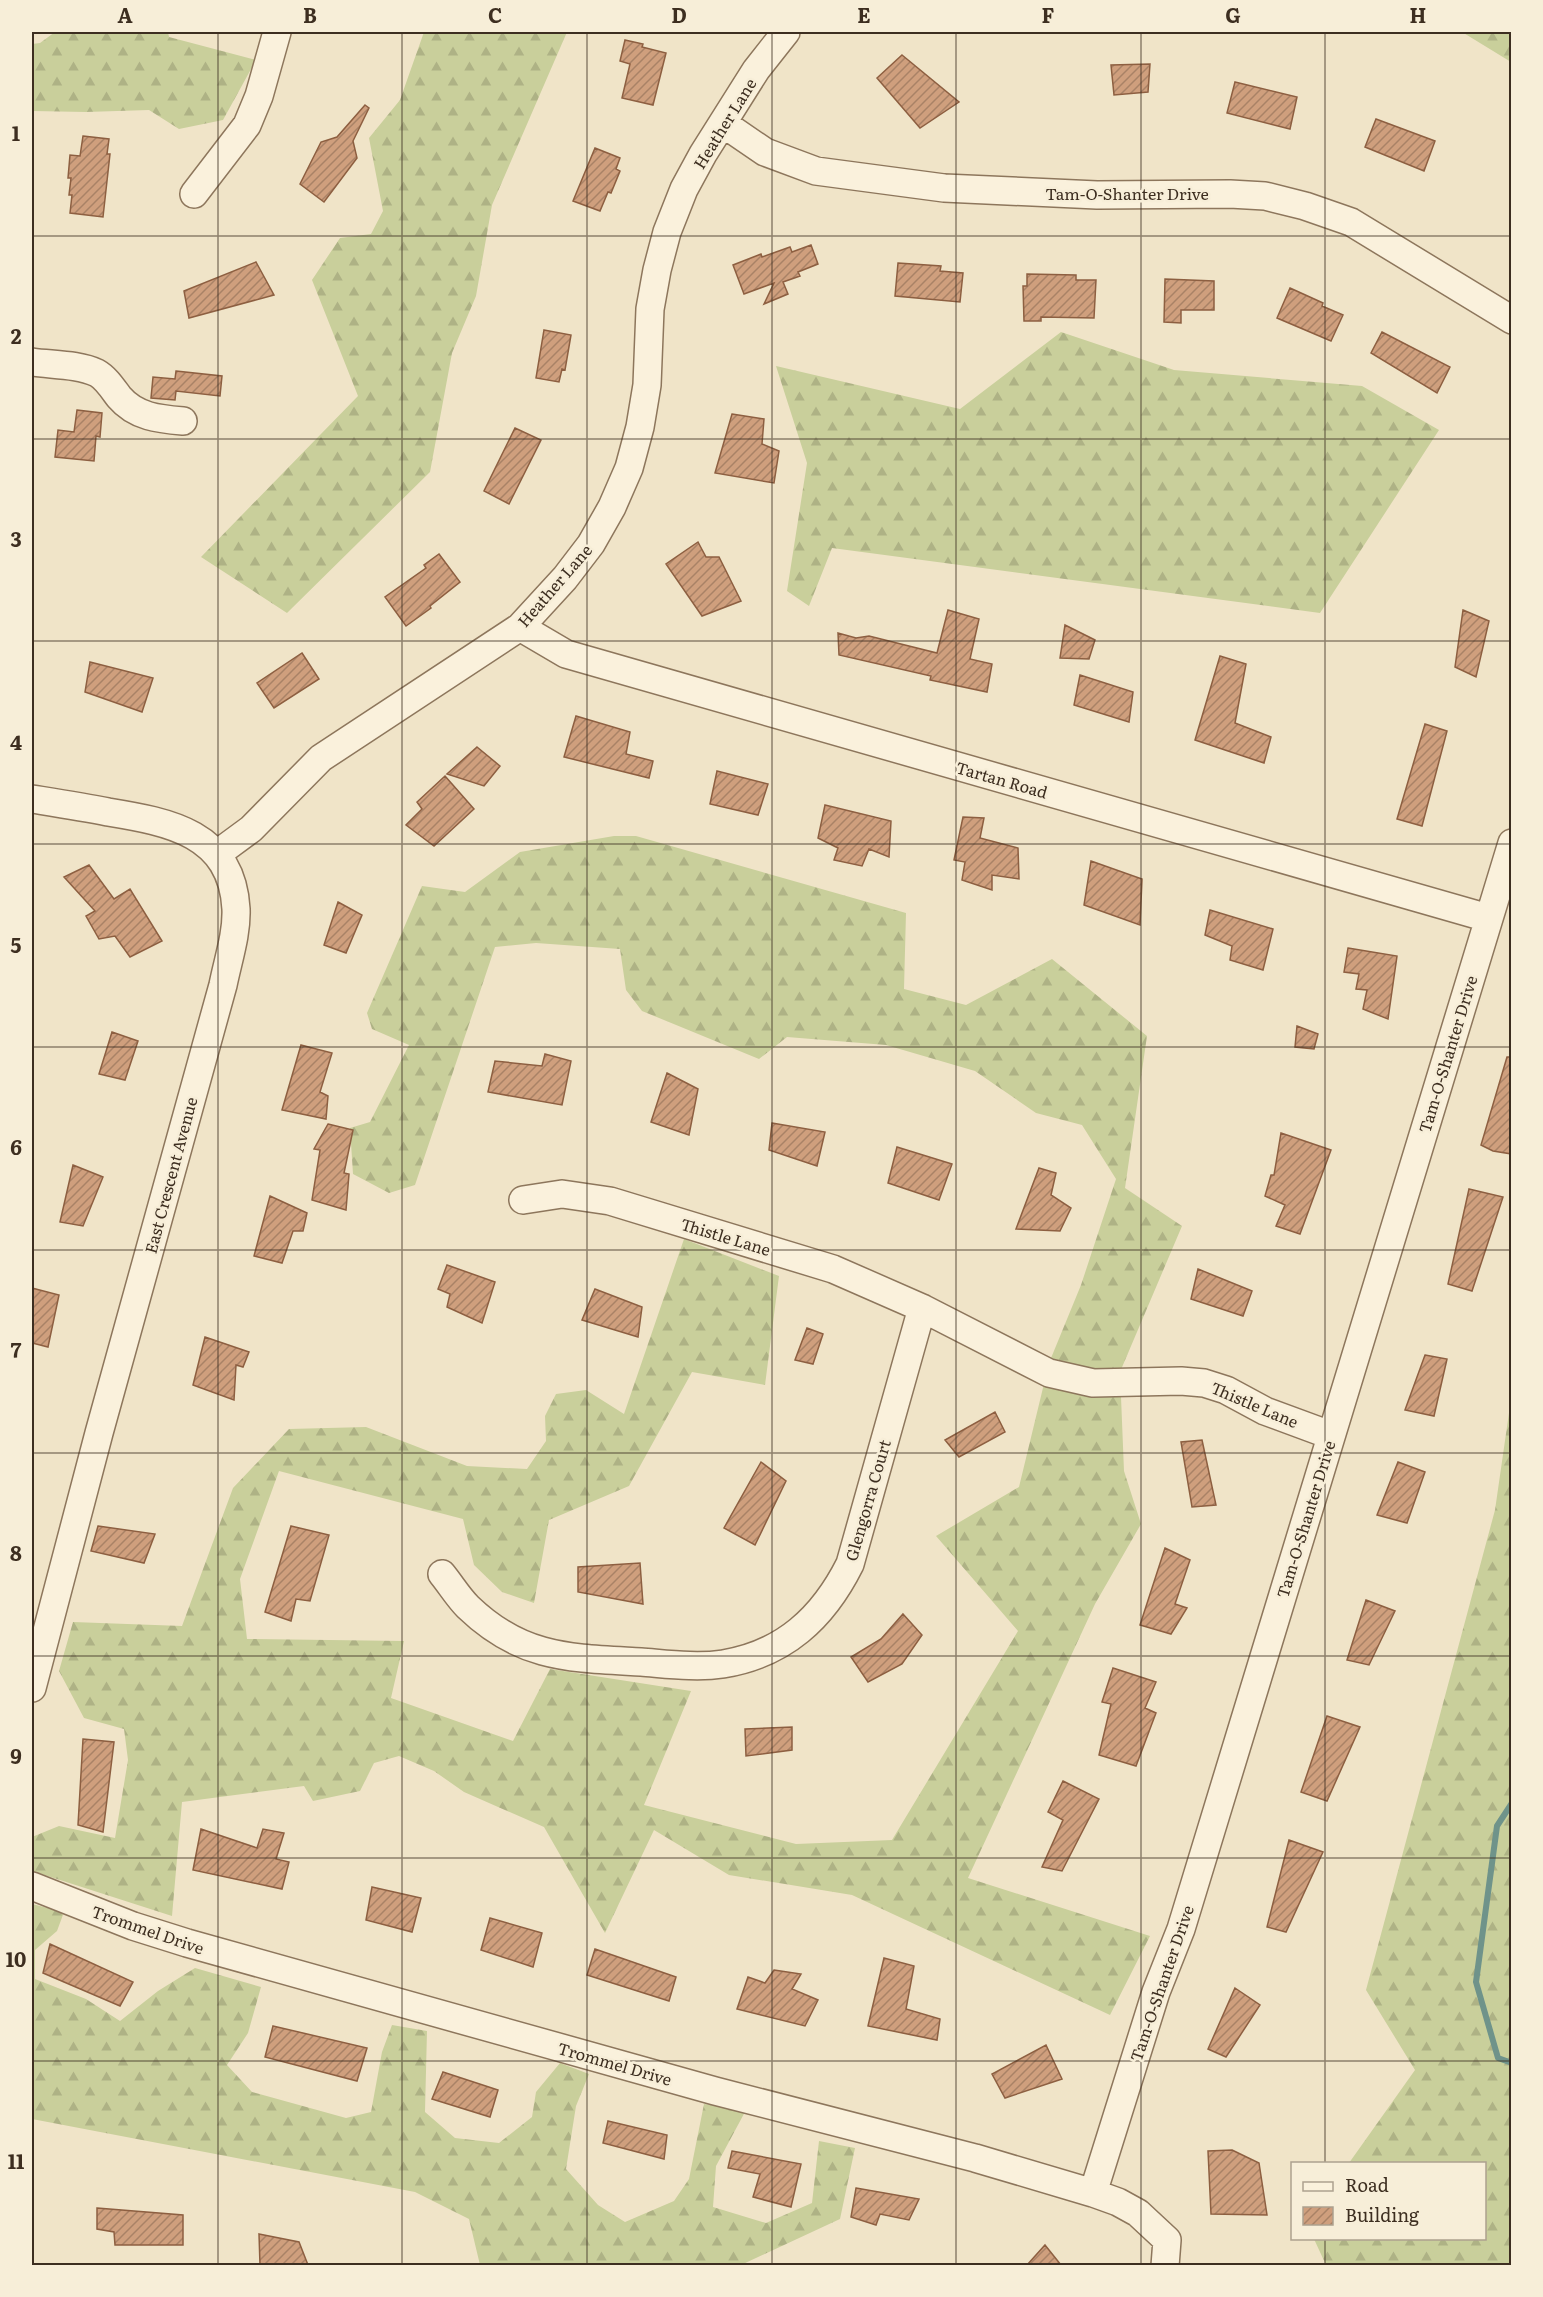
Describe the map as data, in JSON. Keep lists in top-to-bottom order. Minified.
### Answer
{"streets":{"street":["Heather Lane","Tam-O-Shanter Drive","Tartan Road","East Crescent Avenue","Thistle Lane","Glengorra Court","Trommel Drive"]},"crossings":[["Heather Lane","Tam-O-Shanter Drive"],["Heather Lane","Tartan Road"],["Heather Lane","East Crescent Avenue"],["Tam-O-Shanter Drive","Tartan Road"],["Tam-O-Shanter Drive","Thistle Lane"],["Tam-O-Shanter Drive","Trommel Drive"],["Thistle Lane","Glengorra Court"]],"legend":["Road","Building"],"grid":{"columns":["A","B","C","D","E","F","G","H"],"rows":["1","2","3","4","5","6","7","8","9","10","11"]}}
